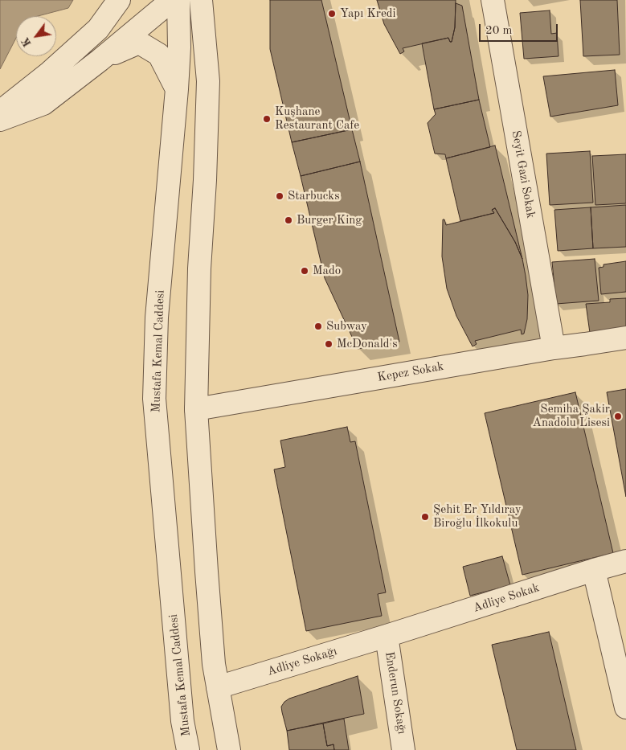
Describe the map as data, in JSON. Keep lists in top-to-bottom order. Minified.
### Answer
{"streets":{"street":["Seyit Gazi Sokak","Mustafa Kemal Caddesi","Kepez Sokak","Adliye Sokak","Adliye Sokağı","Enderun Sokağı"]},"crossings":[["Seyit Gazi Sokak","Kepez Sokak"],["Adliye Sokak","Adliye Sokağı"],["Adliye Sokak","Enderun Sokağı"],["Adliye Sokağı","Enderun Sokağı"]],"places":["Yapı Kredi","Kuşhane Restaurant Cafe","Starbucks","Burger King","Mado","Subway","McDonald's","Semiha Şakir Anadolu Lisesi","Şehit Er Yıldıray Biroğlu İlkokulu"],"scale_bar":"20 m","north":"bottom left"}
